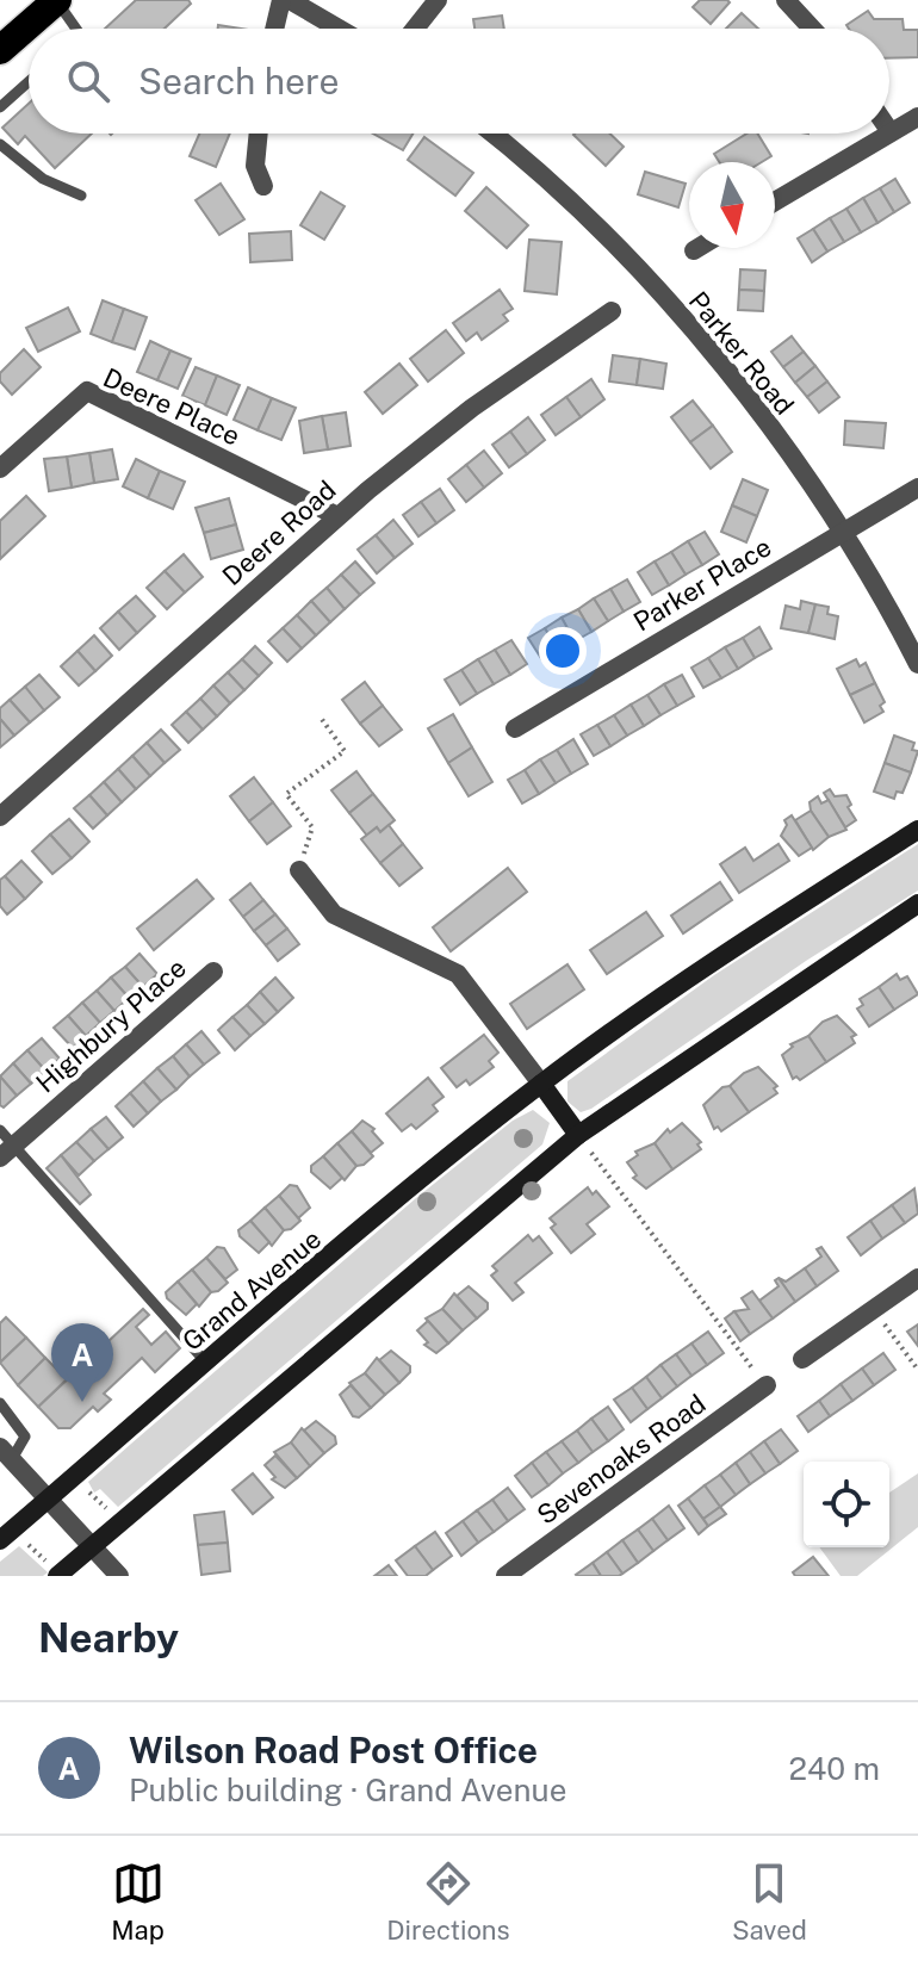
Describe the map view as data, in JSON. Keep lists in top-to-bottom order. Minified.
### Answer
{"streets":{"street":["Parker Road","Deere Place","Deere Road","Parker Place","Highbury Place","Grand Avenue","Sevenoaks Road"]},"crossings":[["Parker Road","Parker Place"],["Deere Place","Deere Road"]],"north":"bottom","page":{"search":"Search here","pins":"A","heading":"Nearby","list":[{"mark":"A","name":"Wilson Road Post Office","note":"Public building · Grand Avenue","value":"240 m"}],"nav":["Map","Directions","Saved"]}}
